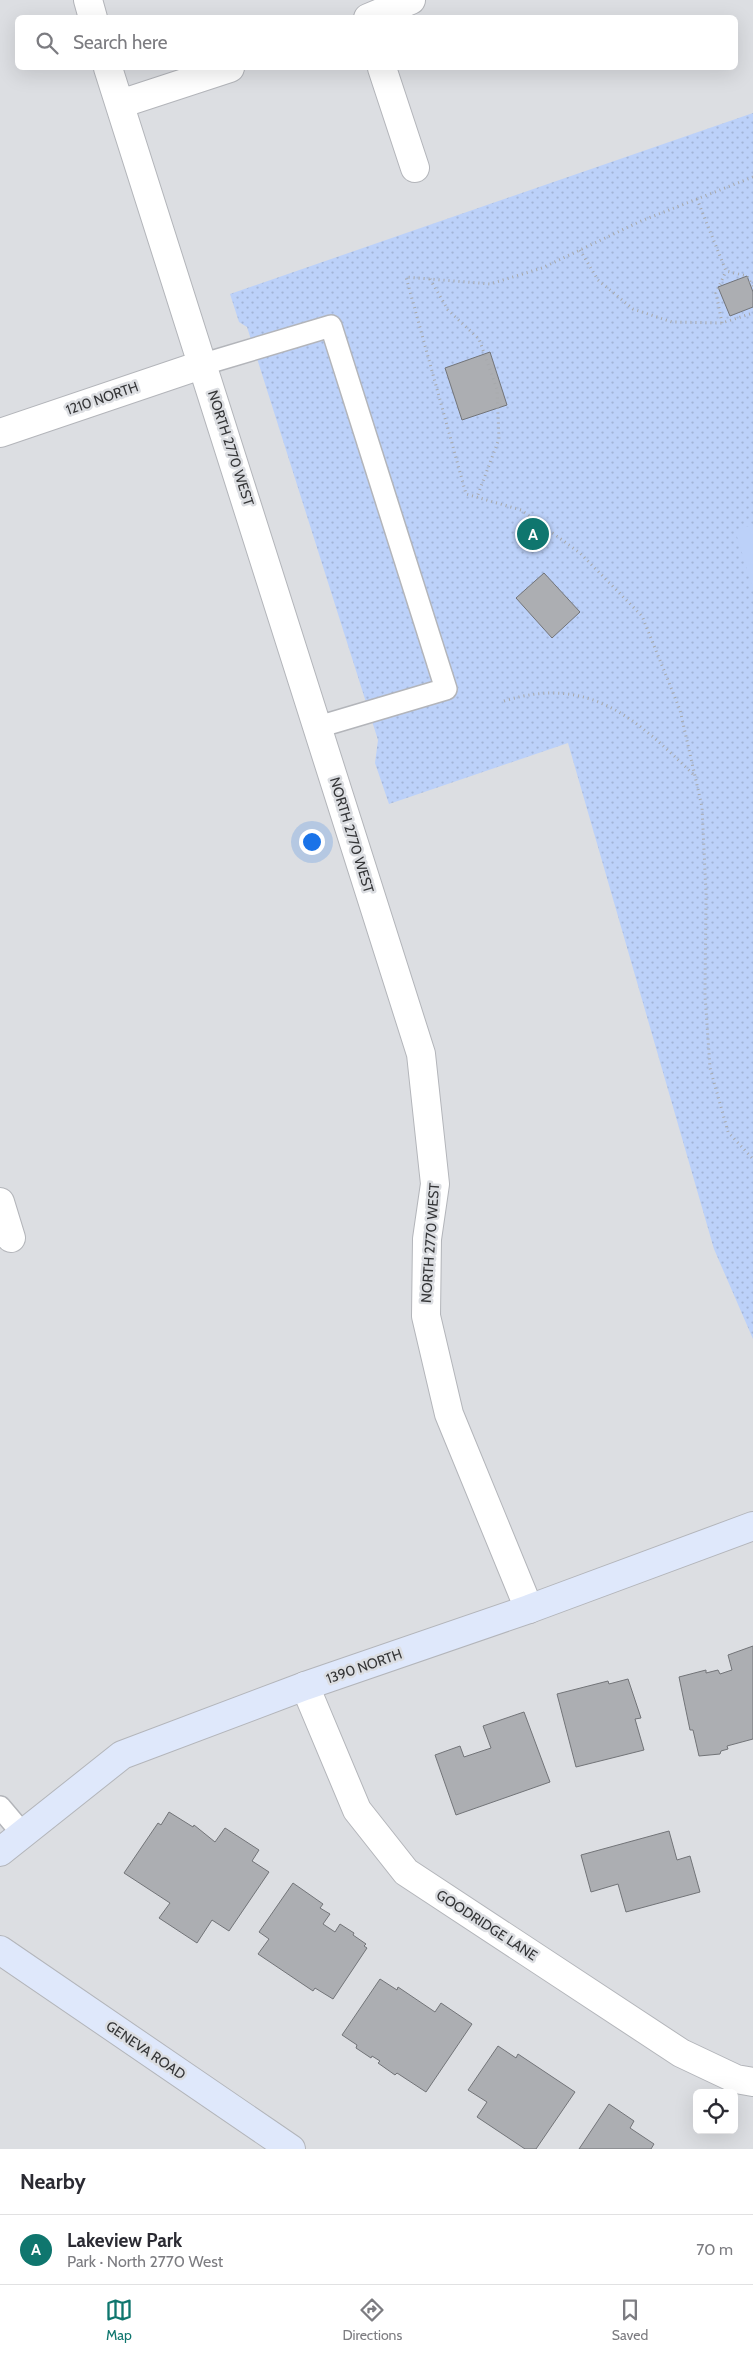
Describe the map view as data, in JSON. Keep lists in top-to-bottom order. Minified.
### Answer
{"streets":{"street":["1210 NORTH","NORTH 2770 WEST","1390 NORTH","GOODRIDGE LANE","GENEVA ROAD"]},"crossings":[["1210 NORTH","NORTH 2770 WEST"],["NORTH 2770 WEST","1390 NORTH"],["1390 NORTH","GOODRIDGE LANE"]],"page":{"search":"Search here","pins":"A","heading":"Nearby","list":[{"mark":"A","name":"Lakeview Park","note":"Park · North 2770 West","value":"70 m"}],"nav":["Map","Directions","Saved"]}}
